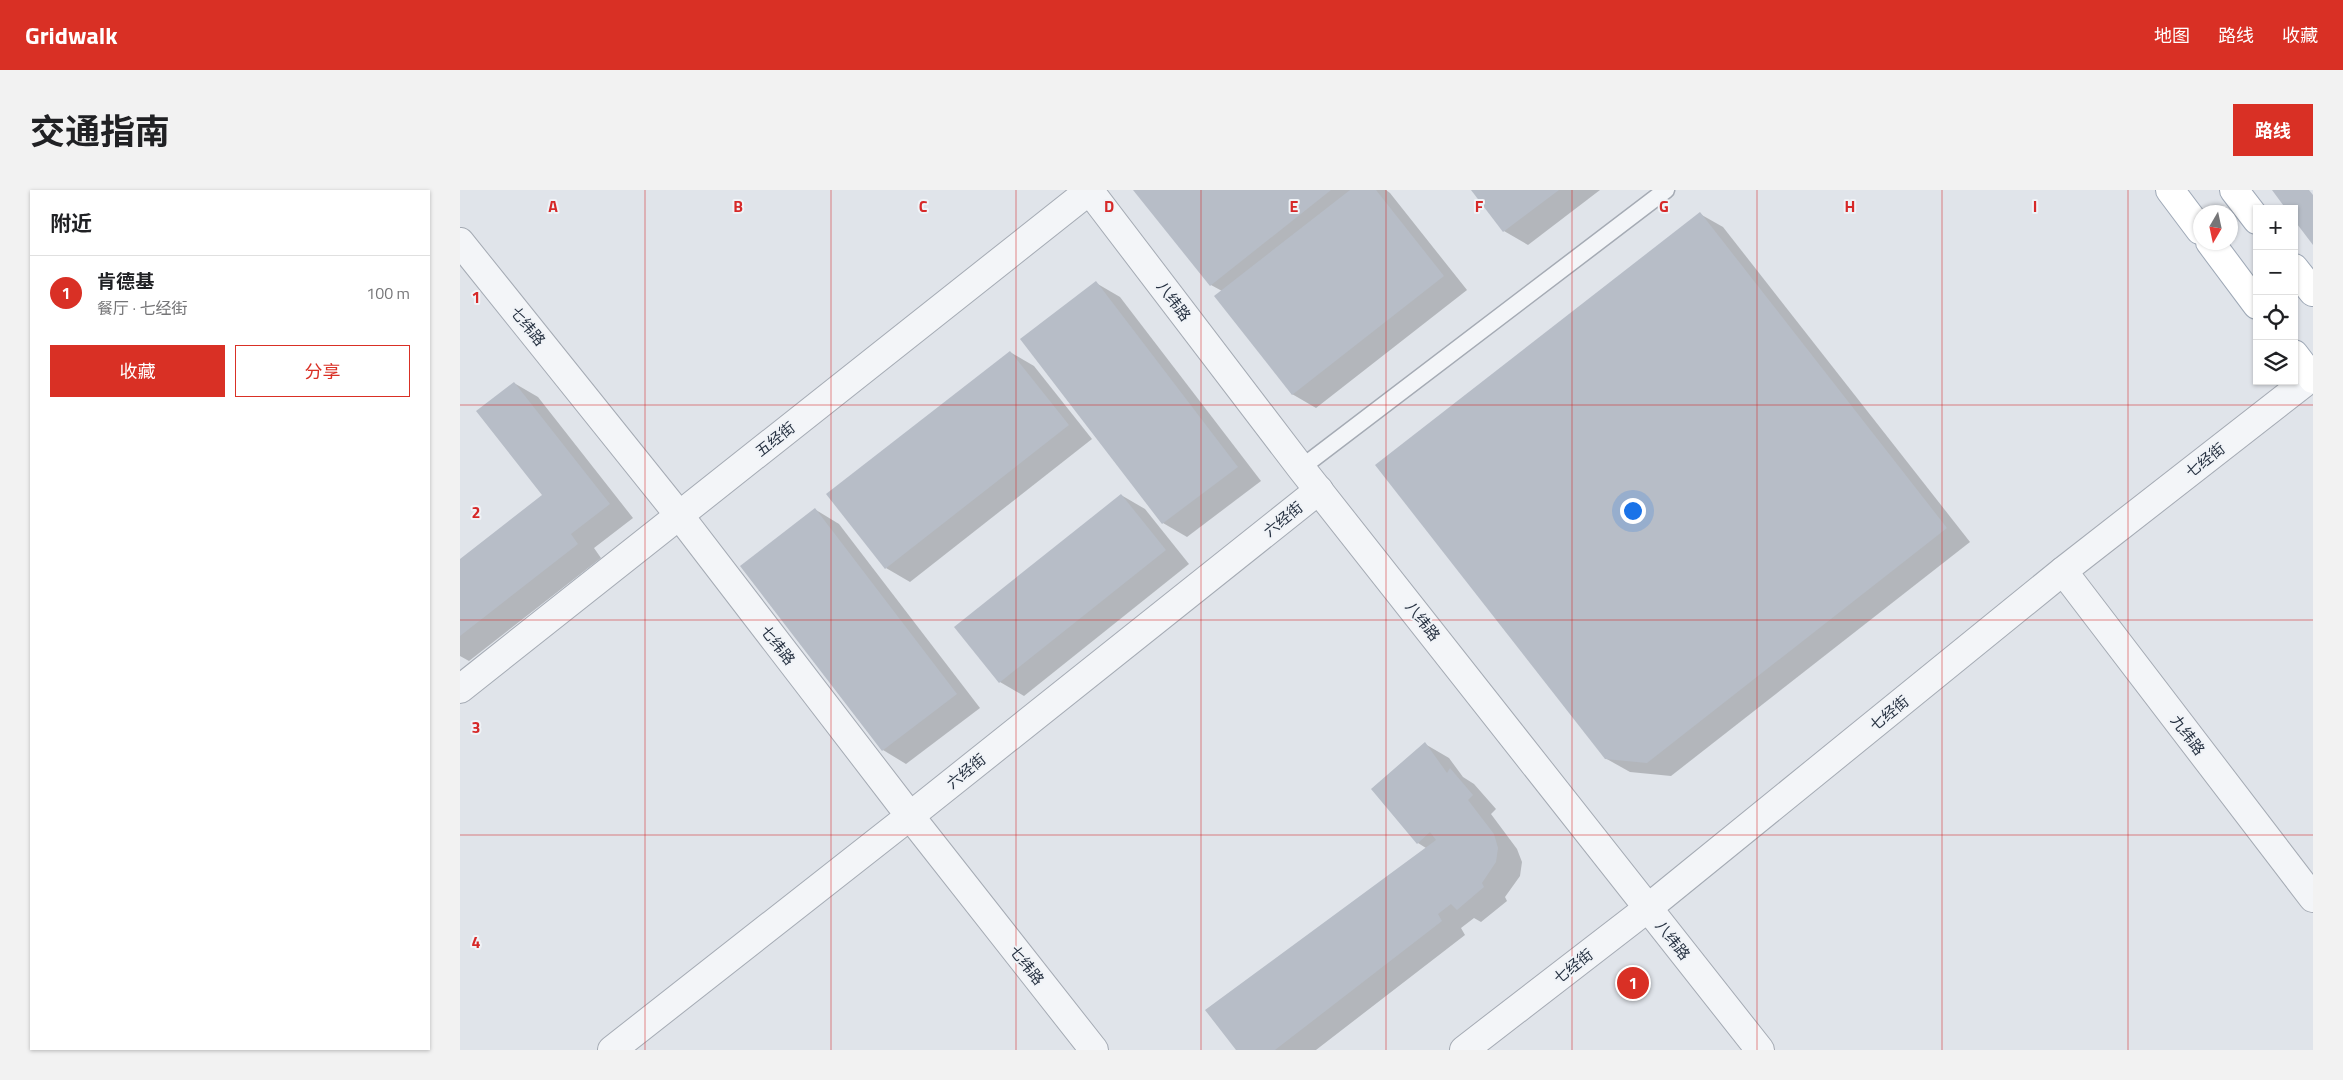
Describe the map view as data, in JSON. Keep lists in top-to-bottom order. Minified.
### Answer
{"streets":{"street":["八纬路","七纬路","五经街","七经街","六经街","九纬路"]},"crossings":[["八纬路","五经街"],["八纬路","七经街"],["八纬路","六经街"],["七纬路","五经街"],["七纬路","六经街"],["七经街","九纬路"]],"north":"bottom","page":{"header":"Gridwalk","nav":["地图","路线","收藏"],"title":"交通指南","buttons":["路线",["收藏","分享"]],"heading":"附近","map_buttons":["+","−"],"list":[{"mark":"1","name":"肯德基","note":"餐厅 · 七经街","value":"100 m"}],"pins":"1"},"grid":{"columns":["A","B","C","D","E","F","G","H","I"],"rows":["1","2","3","4"]}}
